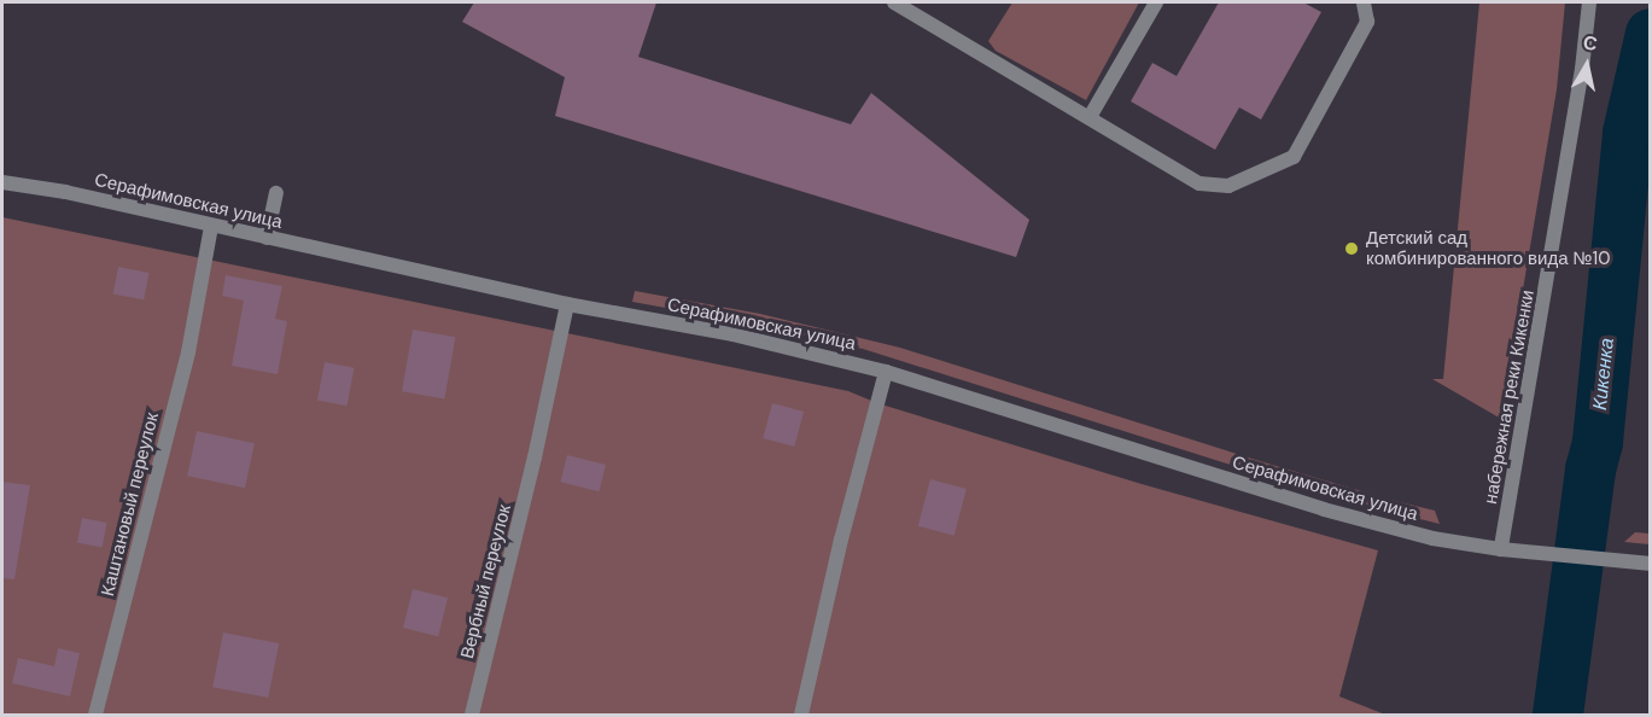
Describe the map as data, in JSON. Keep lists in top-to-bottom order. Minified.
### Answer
{"streets":{"street":["Серафимовская улица","набережная реки Кикенки","Каштановый переулок","Вербный переулок"]},"crossings":[["Серафимовская улица","набережная реки Кикенки"],["Серафимовская улица","Каштановый переулок"],["Серафимовская улица","Вербный переулок"]],"water":["Кикенка"],"places":["Детский сад комбинированного вида №10"],"north":"top"}
